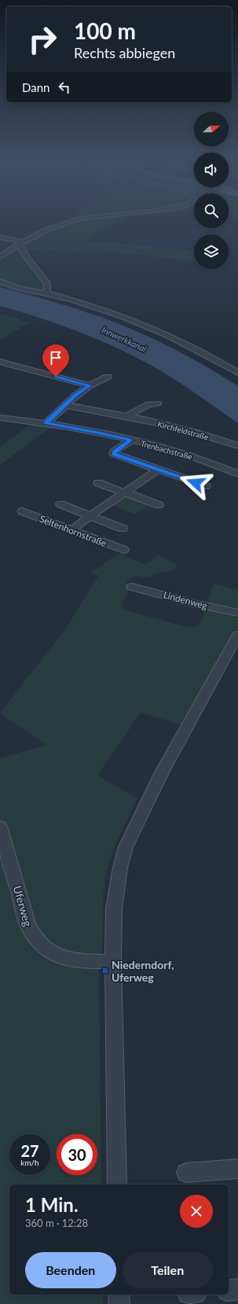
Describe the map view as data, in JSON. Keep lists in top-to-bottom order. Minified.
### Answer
{"streets":{"street":["Kirchfeldstraße","Trenbachstraße","Seltenhornstraße","Lindenweg","Uferweg"]},"water":["Innwerkkanal"],"places":{"transit":["Niederndorf, Uferweg"]},"north":"right","page":{"turn":["100 m","Rechts abbiegen"],"then":"Dann","speed":"27 km/h","limit":"30","heading":["1 Min.","360 m · 12:28"],"buttons":["Beenden","Teilen"]}}
